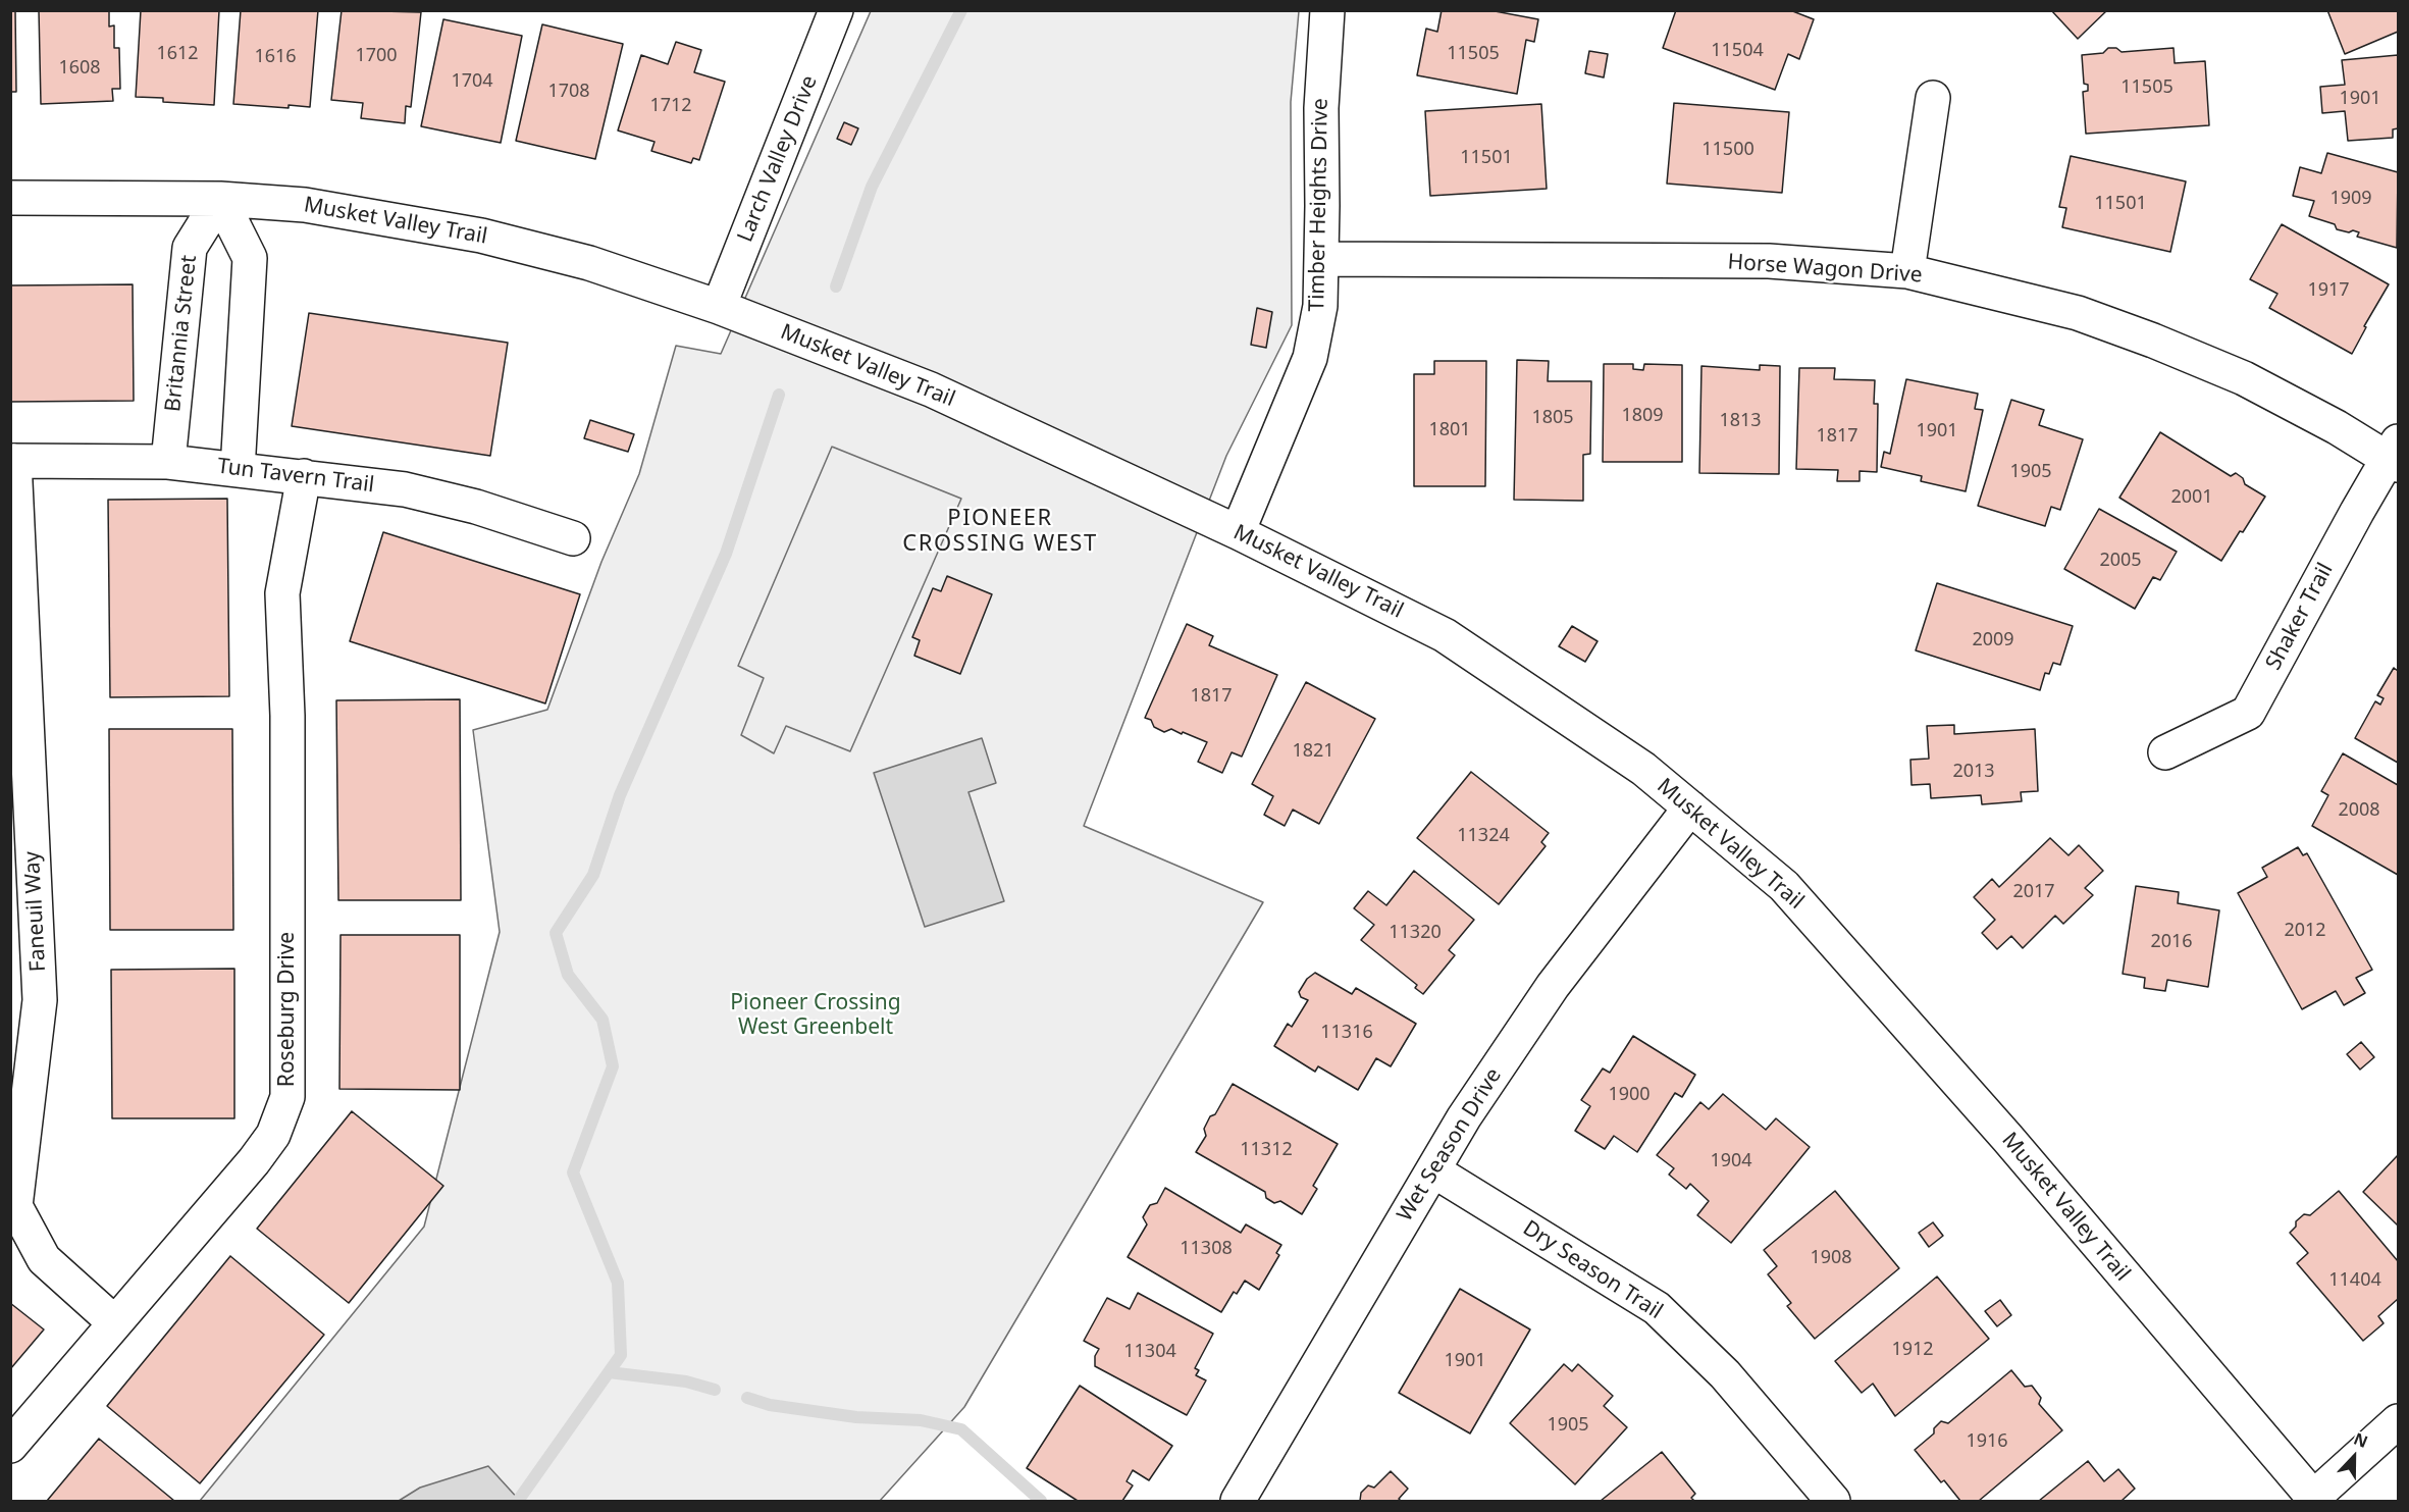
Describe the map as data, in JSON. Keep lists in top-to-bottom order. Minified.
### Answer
{"streets":{"street":["Larch Valley Drive","Timber Heights Drive","Musket Valley Trail","Horse Wagon Drive","Britannia Street","Tun Tavern Trail","Shaker Trail","Faneuil Way","Roseburg Drive","Wet Season Drive","Dry Season Trail"]},"crossings":[["Larch Valley Drive","Musket Valley Trail"],["Timber Heights Drive","Musket Valley Trail"],["Timber Heights Drive","Horse Wagon Drive"],["Musket Valley Trail","Britannia Street"],["Musket Valley Trail","Wet Season Drive"],["Horse Wagon Drive","Shaker Trail"],["Britannia Street","Tun Tavern Trail"],["Tun Tavern Trail","Faneuil Way"],["Tun Tavern Trail","Roseburg Drive"],["Faneuil Way","Roseburg Drive"],["Wet Season Drive","Dry Season Trail"]],"districts":["PIONEER CROSSING WEST"],"parks":["Pioneer Crossing West Greenbelt"],"house_numbers":["11504","1612","11505","1700","1616","1608","1704","11505","1708","1901","1712","11500","11501","1909","11501","1917","1809","1805","1813","1801","1901","1817","1905","2001","2005","2009","1817","1821","2013","2008","11324","2017","2012","11320","2016","11316","1900","11312","1904","11308","1908","11404","1912","11304","1901","1905","1916"],"north":"top"}
